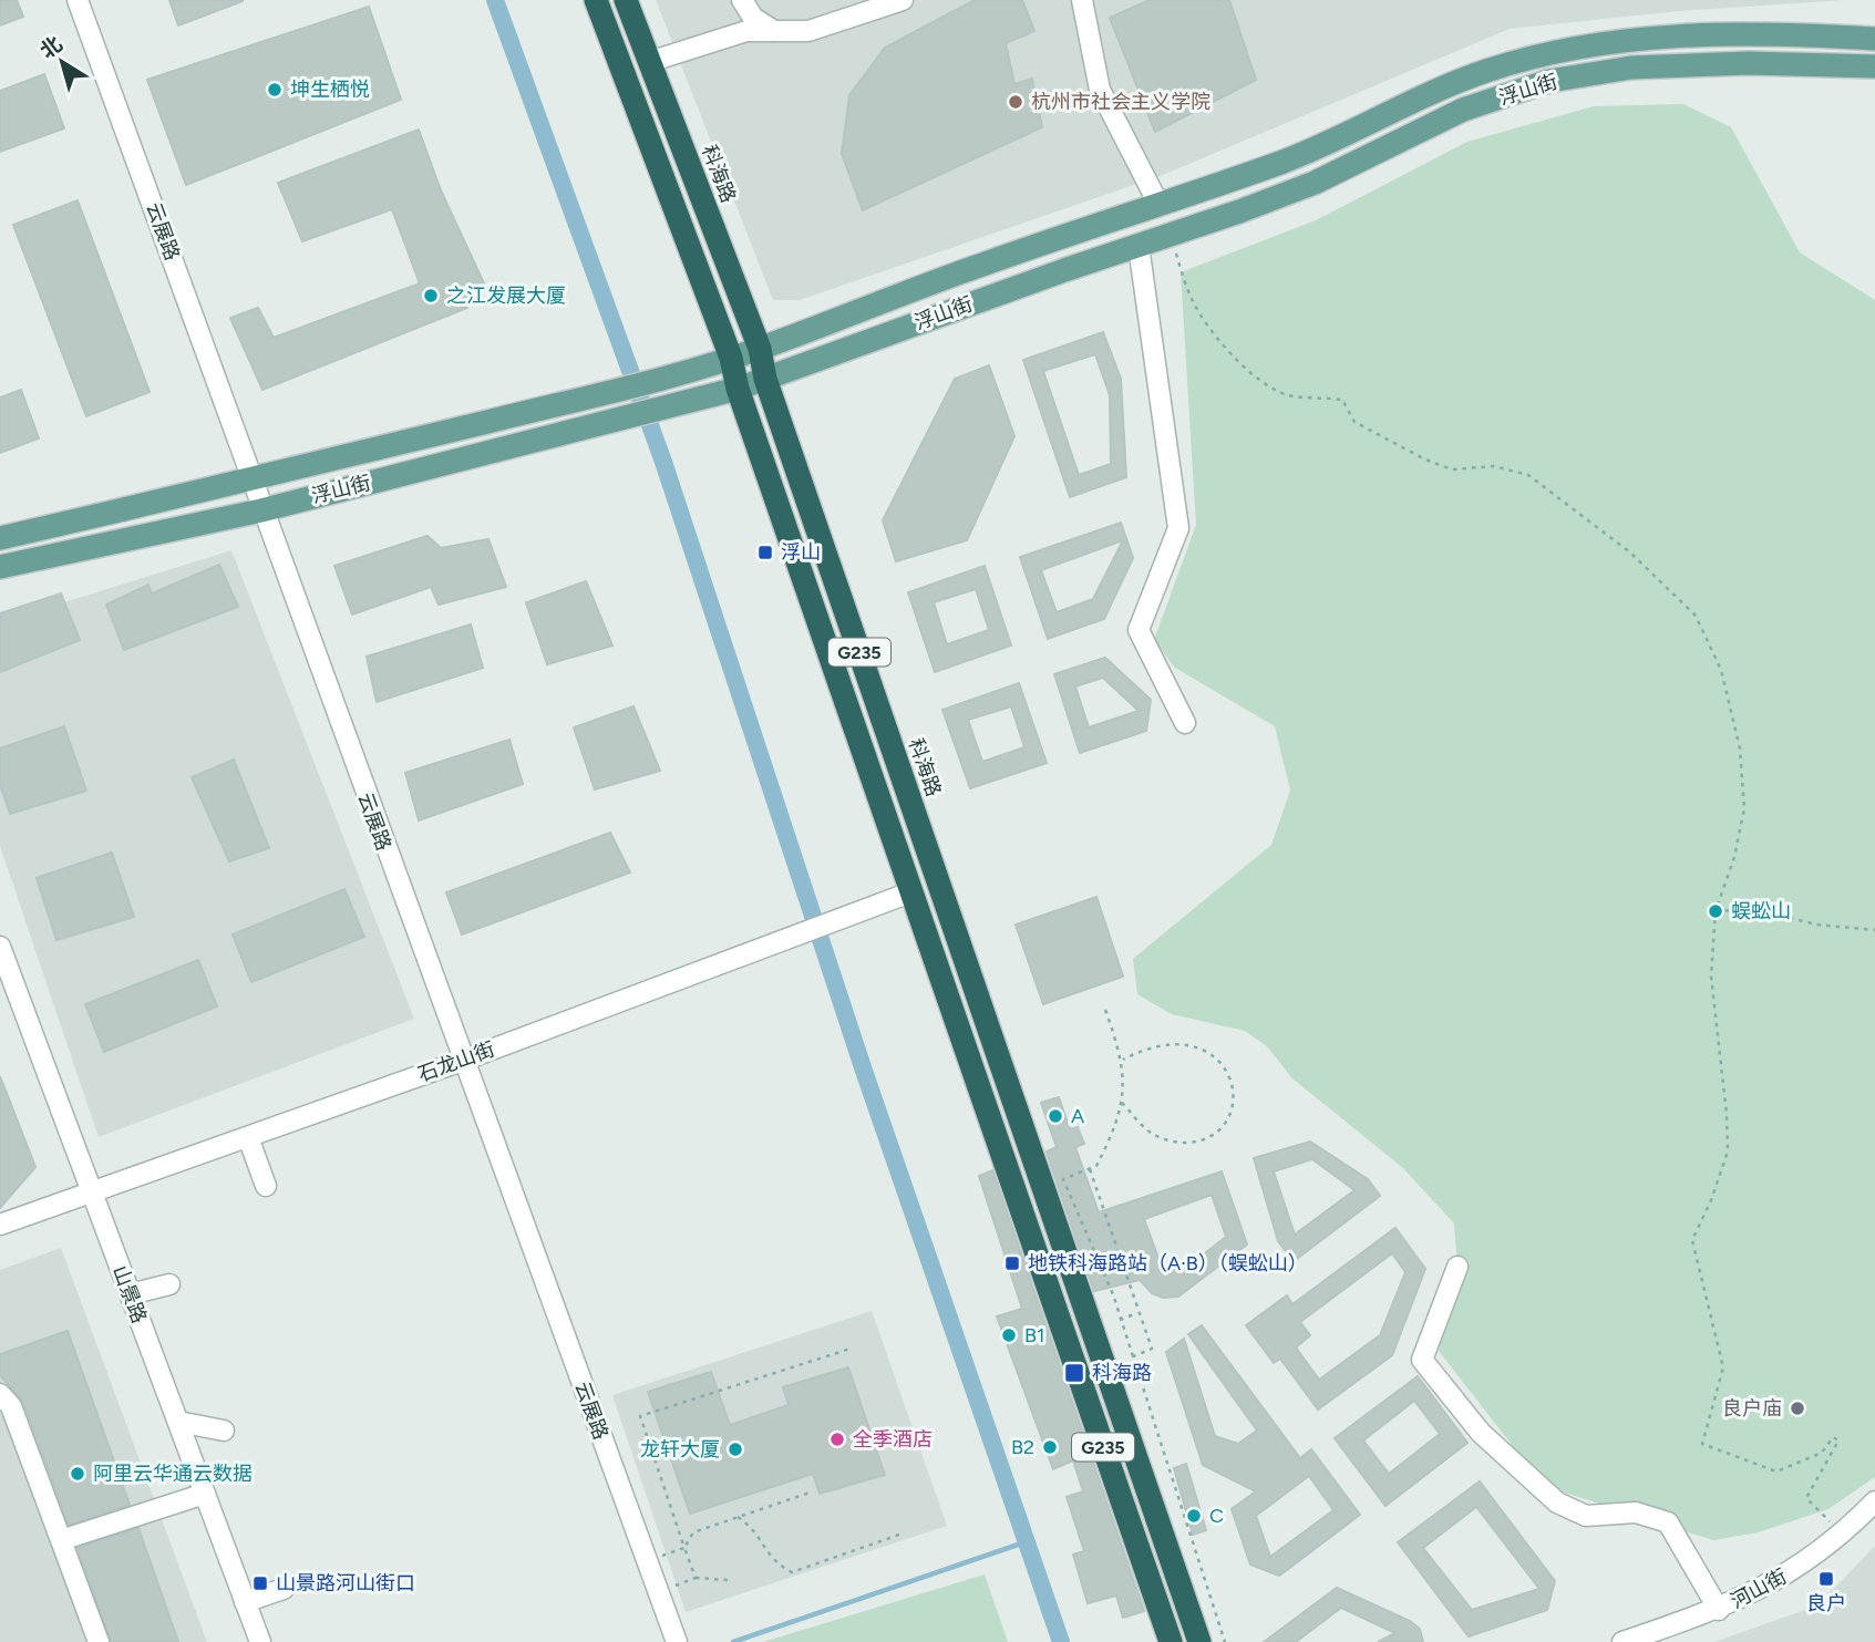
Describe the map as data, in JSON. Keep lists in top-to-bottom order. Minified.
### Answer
{"streets":{"highway":["科海路","G235"],"main road":["浮山街"],"street":["云展路","石龙山街","山景路","河山街"]},"crossings":[["浮山街","科海路"],["浮山街","云展路"],["浮山街","G235"],["云展路","石龙山街"],["G235","石龙山街"],["石龙山街","山景路"]],"places":{"other":["坤生栖悦","杭州市社会主义学院","之江发展大厦","蜈蚣山","A","B1","良户庙","全季酒店","B2","龙轩大厦","阿里云华通云数据","C"],"transit":["浮山","地铁科海路站（A·B）（蜈蚣山）","科海路","良户","山景路河山街口"]},"north":"top left"}
